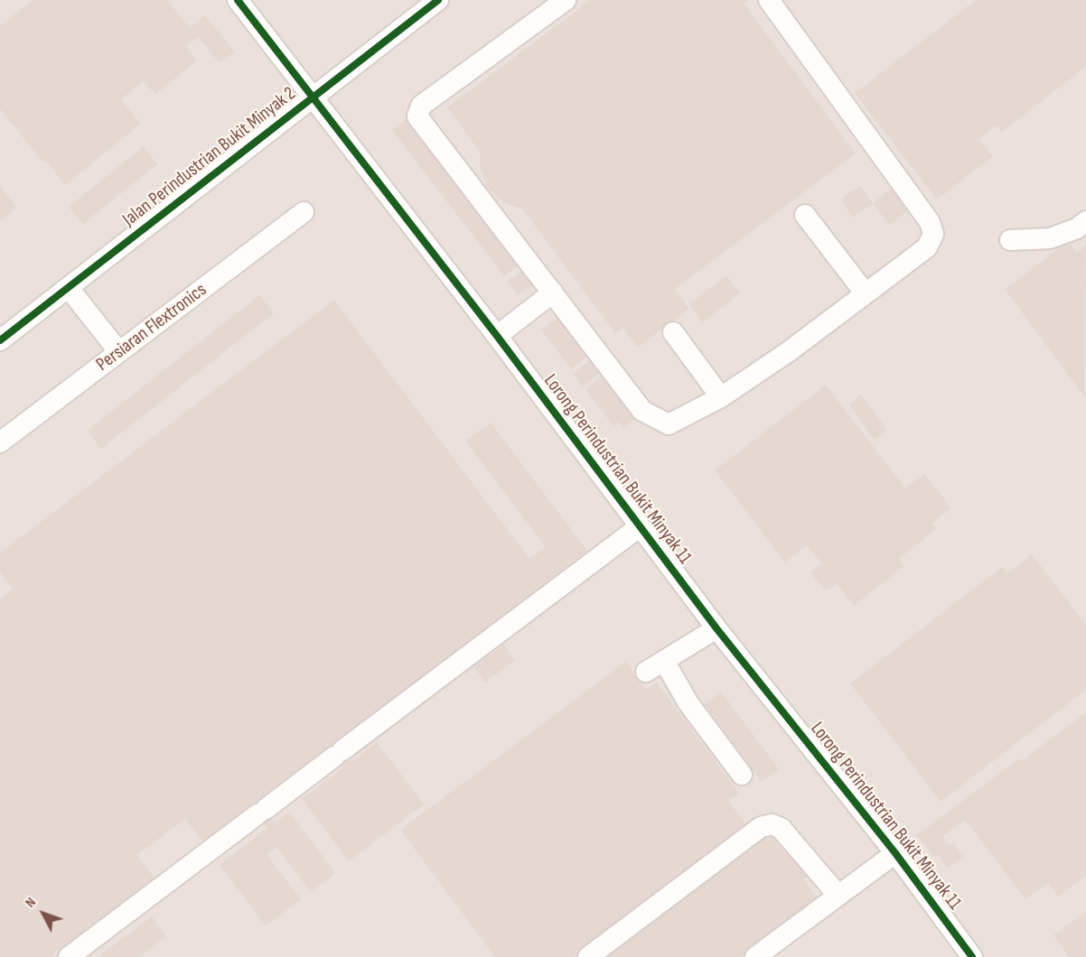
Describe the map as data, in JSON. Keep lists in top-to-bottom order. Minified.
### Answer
{"streets":{"street":["Jalan Perindustrian Bukit Minyak 2","Persiaran Flextronics","Lorong Perindustrian Bukit Minyak 11"]},"crossings":[["Jalan Perindustrian Bukit Minyak 2","Lorong Perindustrian Bukit Minyak 11"]],"north":"top left"}
